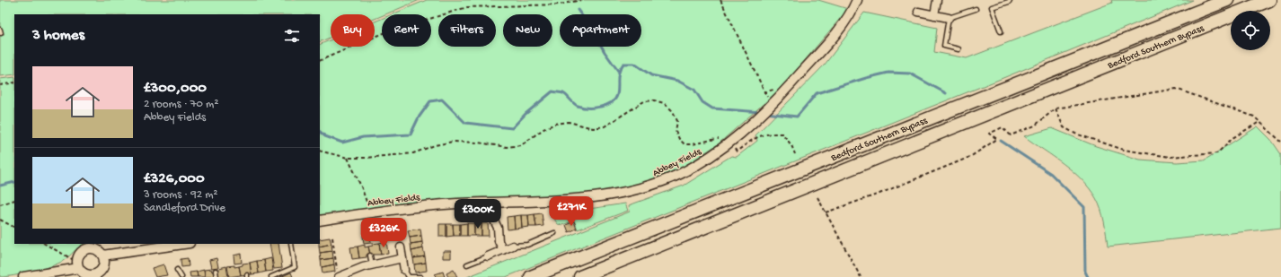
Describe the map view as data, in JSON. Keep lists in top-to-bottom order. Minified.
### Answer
{"streets":{"highway":["Bedford Southern Bypass"],"street":["Abbey Fields"]},"page":{"chip":["Buy","Rent","Filters","New","Apartment"],"heading":"3 homes","list":[{"name":"£300,000","note":"2 rooms · 70 m² · Abbey Fields"},{"name":"£326,000","note":"3 rooms · 92 m² · Sandleford Drive"}],"price":["£271K","£300K","£326K"]}}
